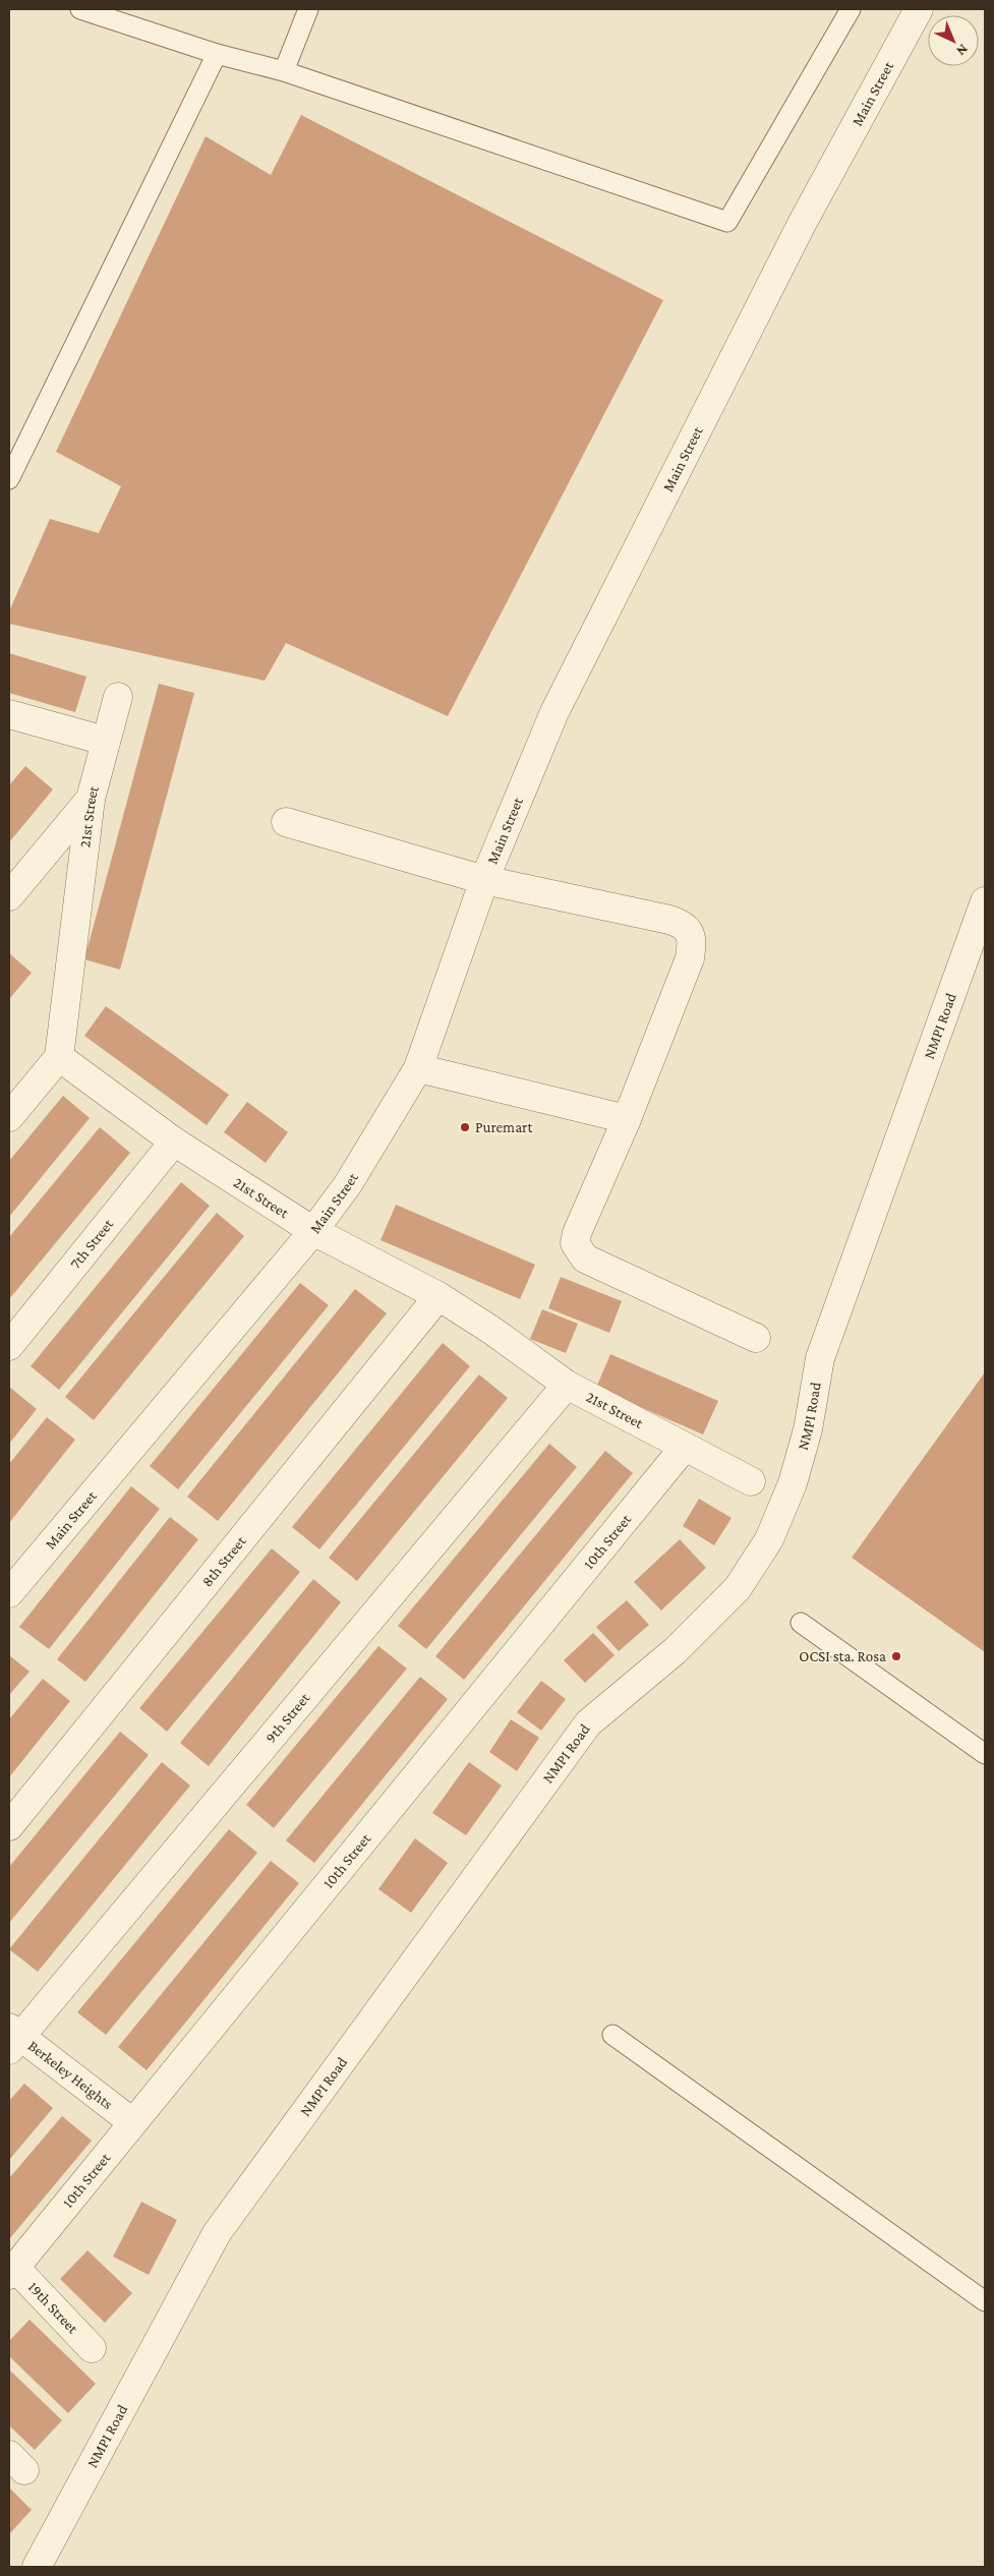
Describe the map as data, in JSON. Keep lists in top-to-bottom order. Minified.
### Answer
{"streets":{"street":["Main Street","21st Street","NMPI Road","7th Street","10th Street","8th Street","9th Street","Berkeley Heights","19th Street"]},"crossings":[["Main Street","21st Street"],["21st Street","7th Street"],["21st Street","10th Street"],["21st Street","8th Street"],["21st Street","9th Street"],["10th Street","Berkeley Heights"],["10th Street","19th Street"],["9th Street","Berkeley Heights"]],"places":["Puremart","OCSI sta. Rosa"],"north":"bottom right"}
